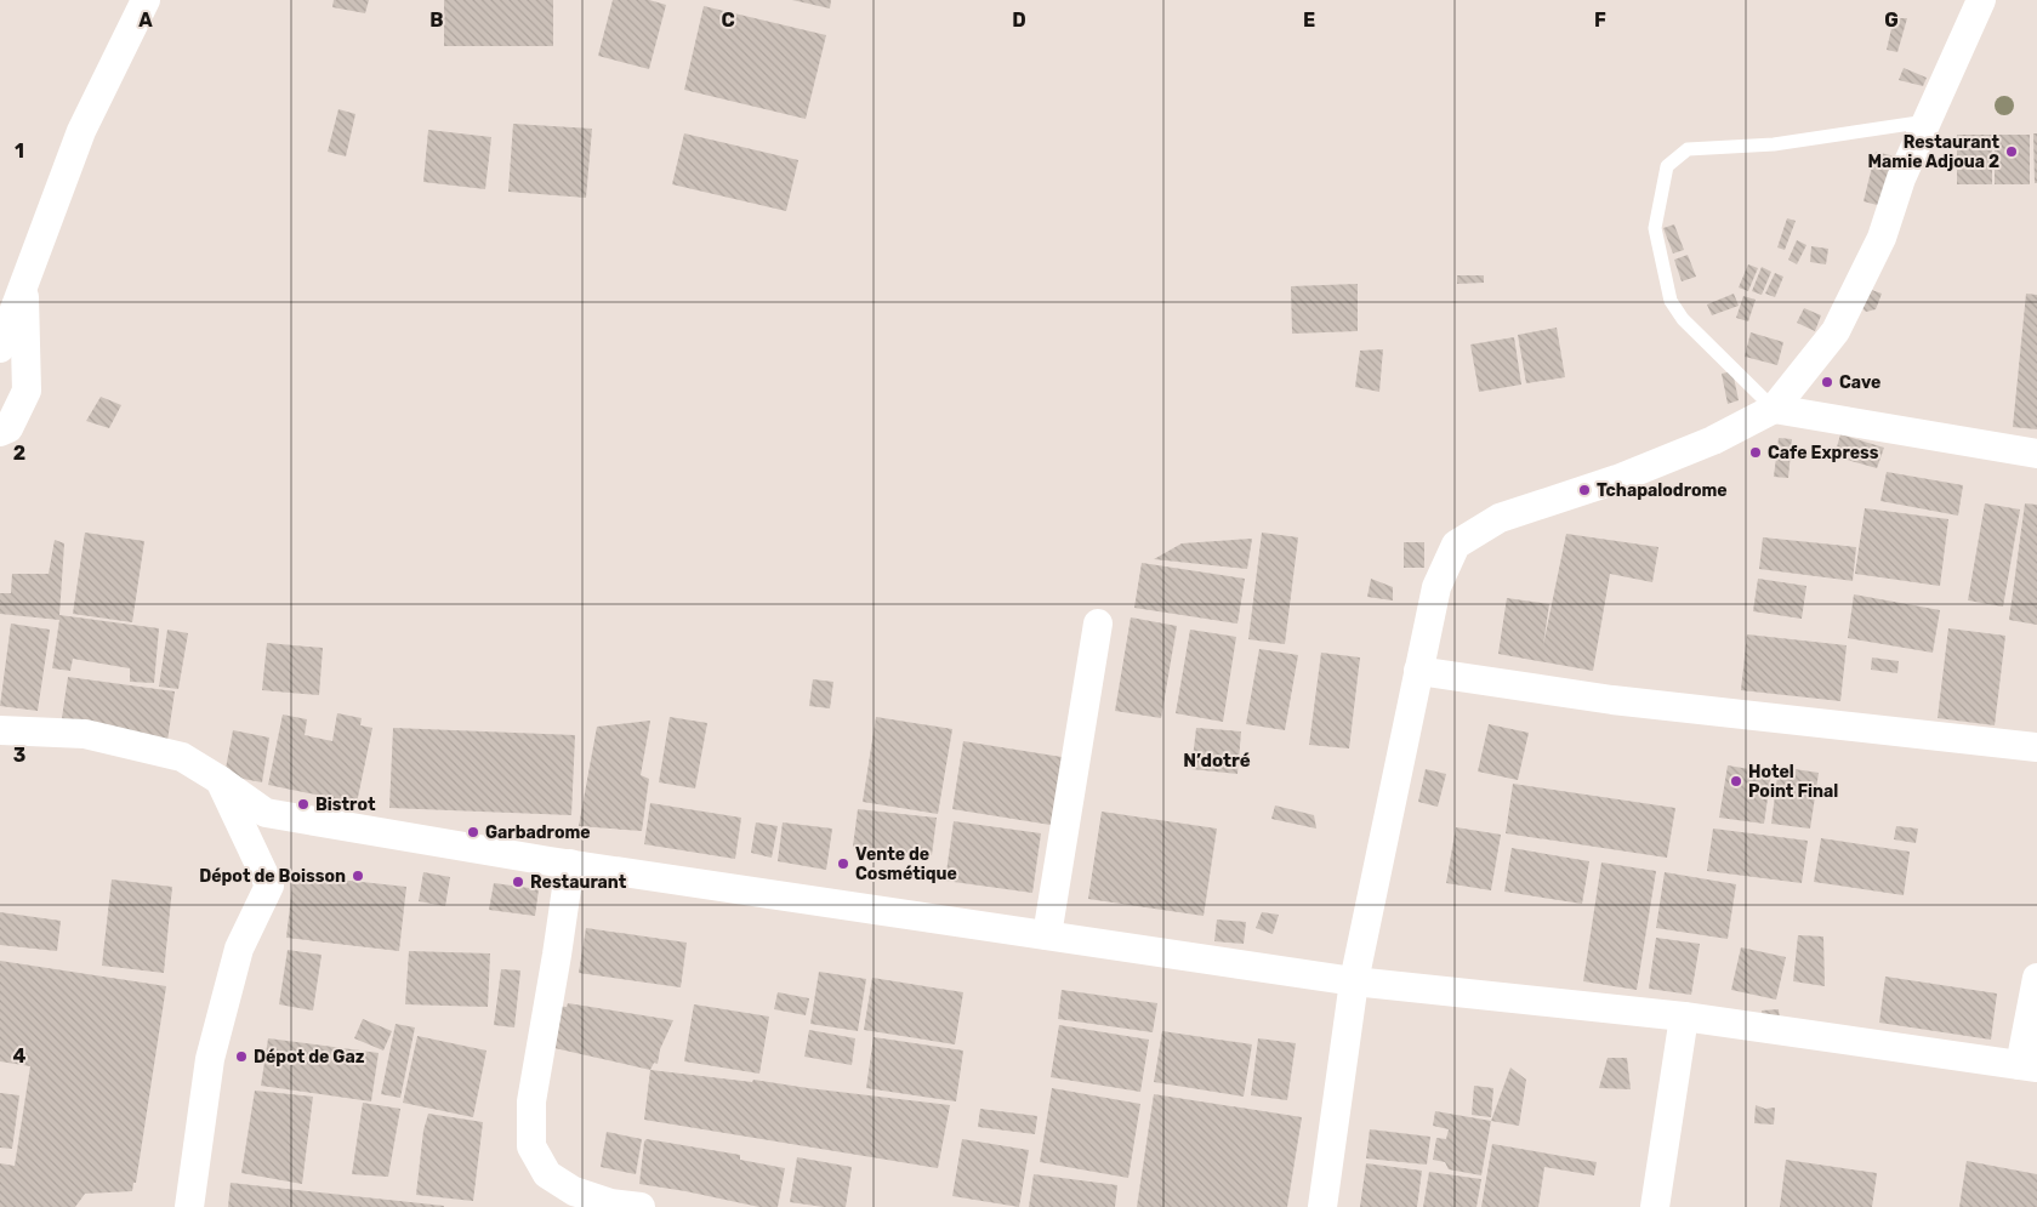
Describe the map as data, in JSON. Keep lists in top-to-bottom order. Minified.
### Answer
{"districts":["N’dotré"],"places":["Restaurant Mamie Adjoua 2","Cave","Cafe Express","Tchapalodrome","Hotel Point Final","Bistrot","Garbadrome","Vente de Cosmétique","Dépot de Boisson","Restaurant","Dépot de Gaz"],"grid":{"columns":["A","B","C","D","E","F","G"],"rows":["1","2","3","4"]}}
